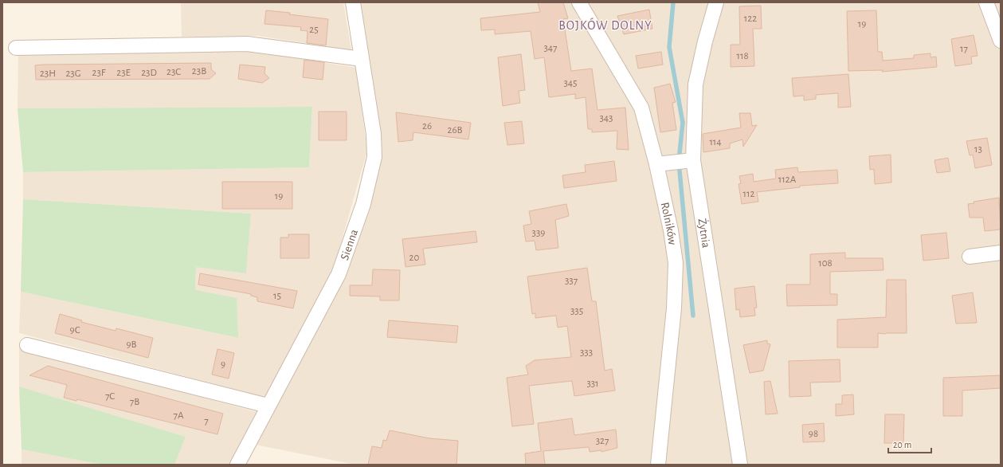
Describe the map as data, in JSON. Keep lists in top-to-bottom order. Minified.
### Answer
{"streets":{"street":["Rolników","Żytnia","Sienna"]},"districts":["BOJKÓW DOLNY"],"house_numbers":["122","19","25","347","17","118","23B","23C","23F","23E","23D","23H","23G","345","343","26","26B","114","13","112A","112","19","339","20","108","337","15","335","9C","9B","333","9","331","7C","7B","7A","7","98","327"],"scale_bar":"20 m"}
